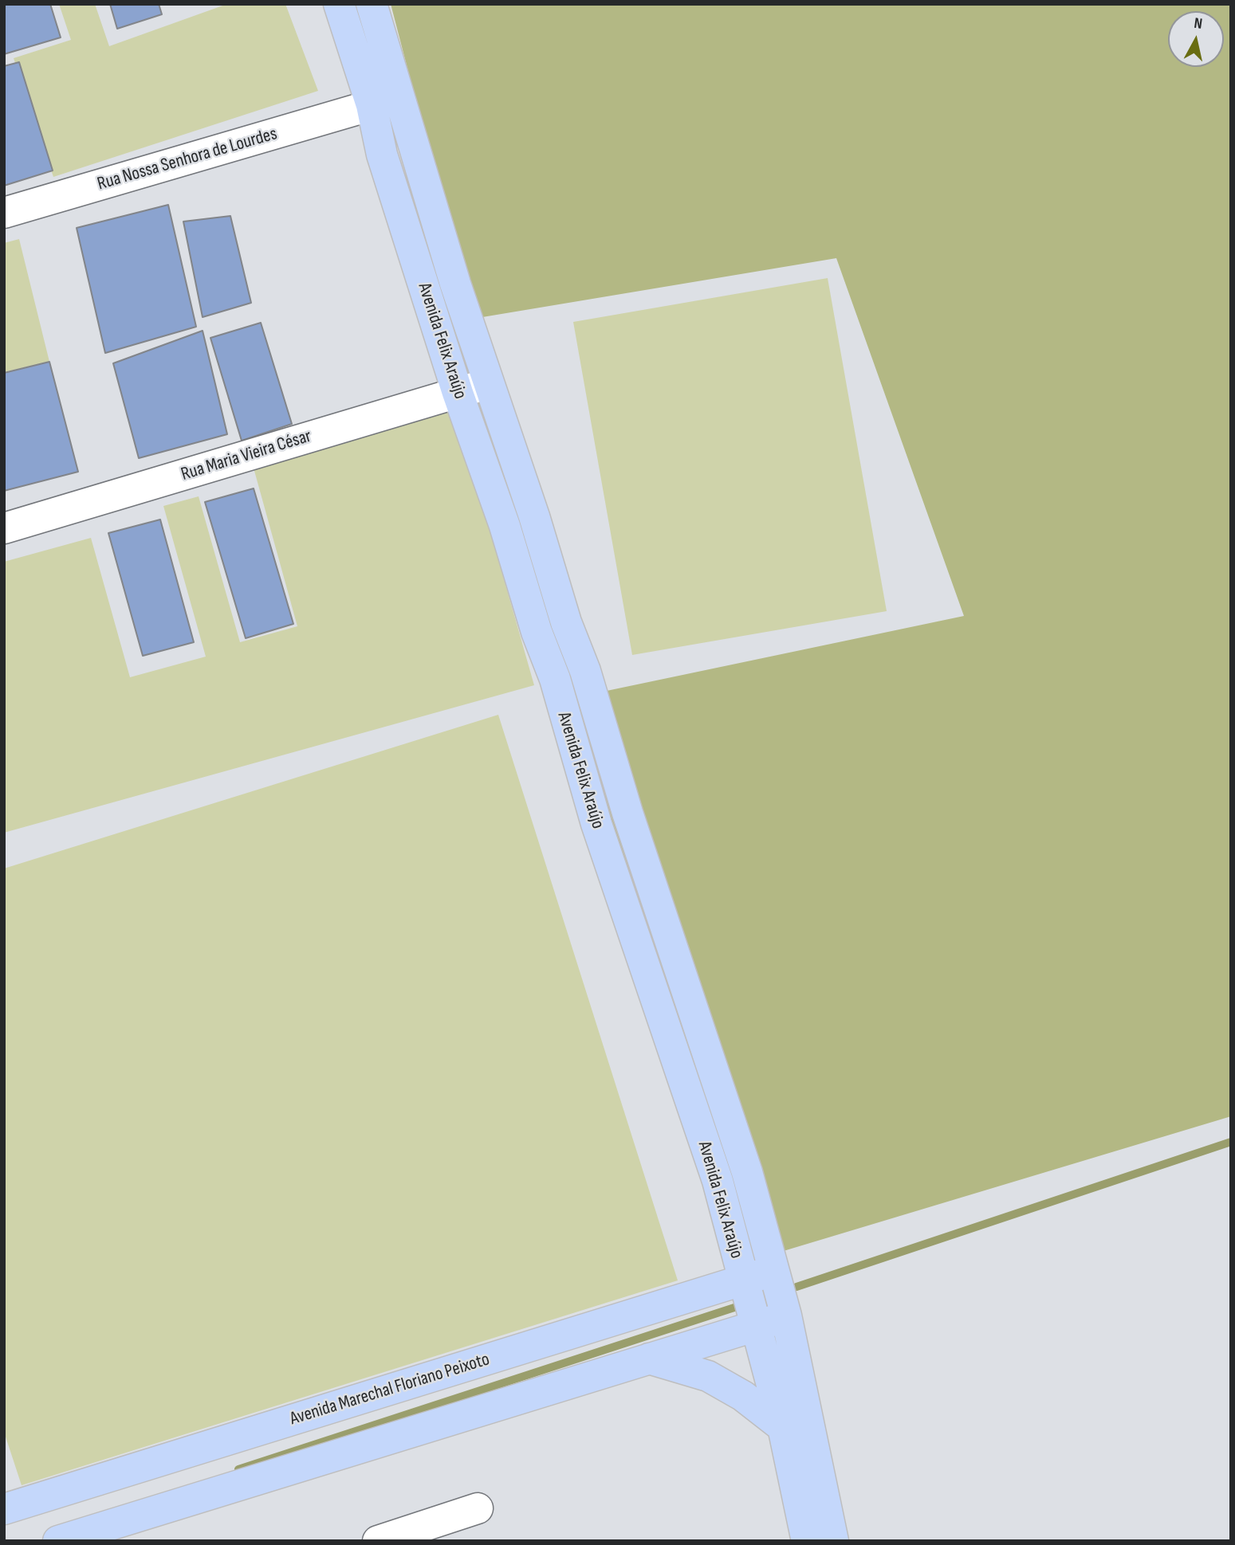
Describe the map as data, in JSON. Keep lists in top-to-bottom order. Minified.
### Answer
{"streets":{"main road":["Avenida Felix Araújo","Avenida Marechal Floriano Peixoto"],"street":["Rua Nossa Senhora de Lourdes","Rua Maria Vieira César"]},"crossings":[["Rua Nossa Senhora de Lourdes","Avenida Felix Araújo"],["Avenida Felix Araújo","Rua Maria Vieira César"],["Avenida Felix Araújo","Avenida Marechal Floriano Peixoto"]],"north":"top"}
